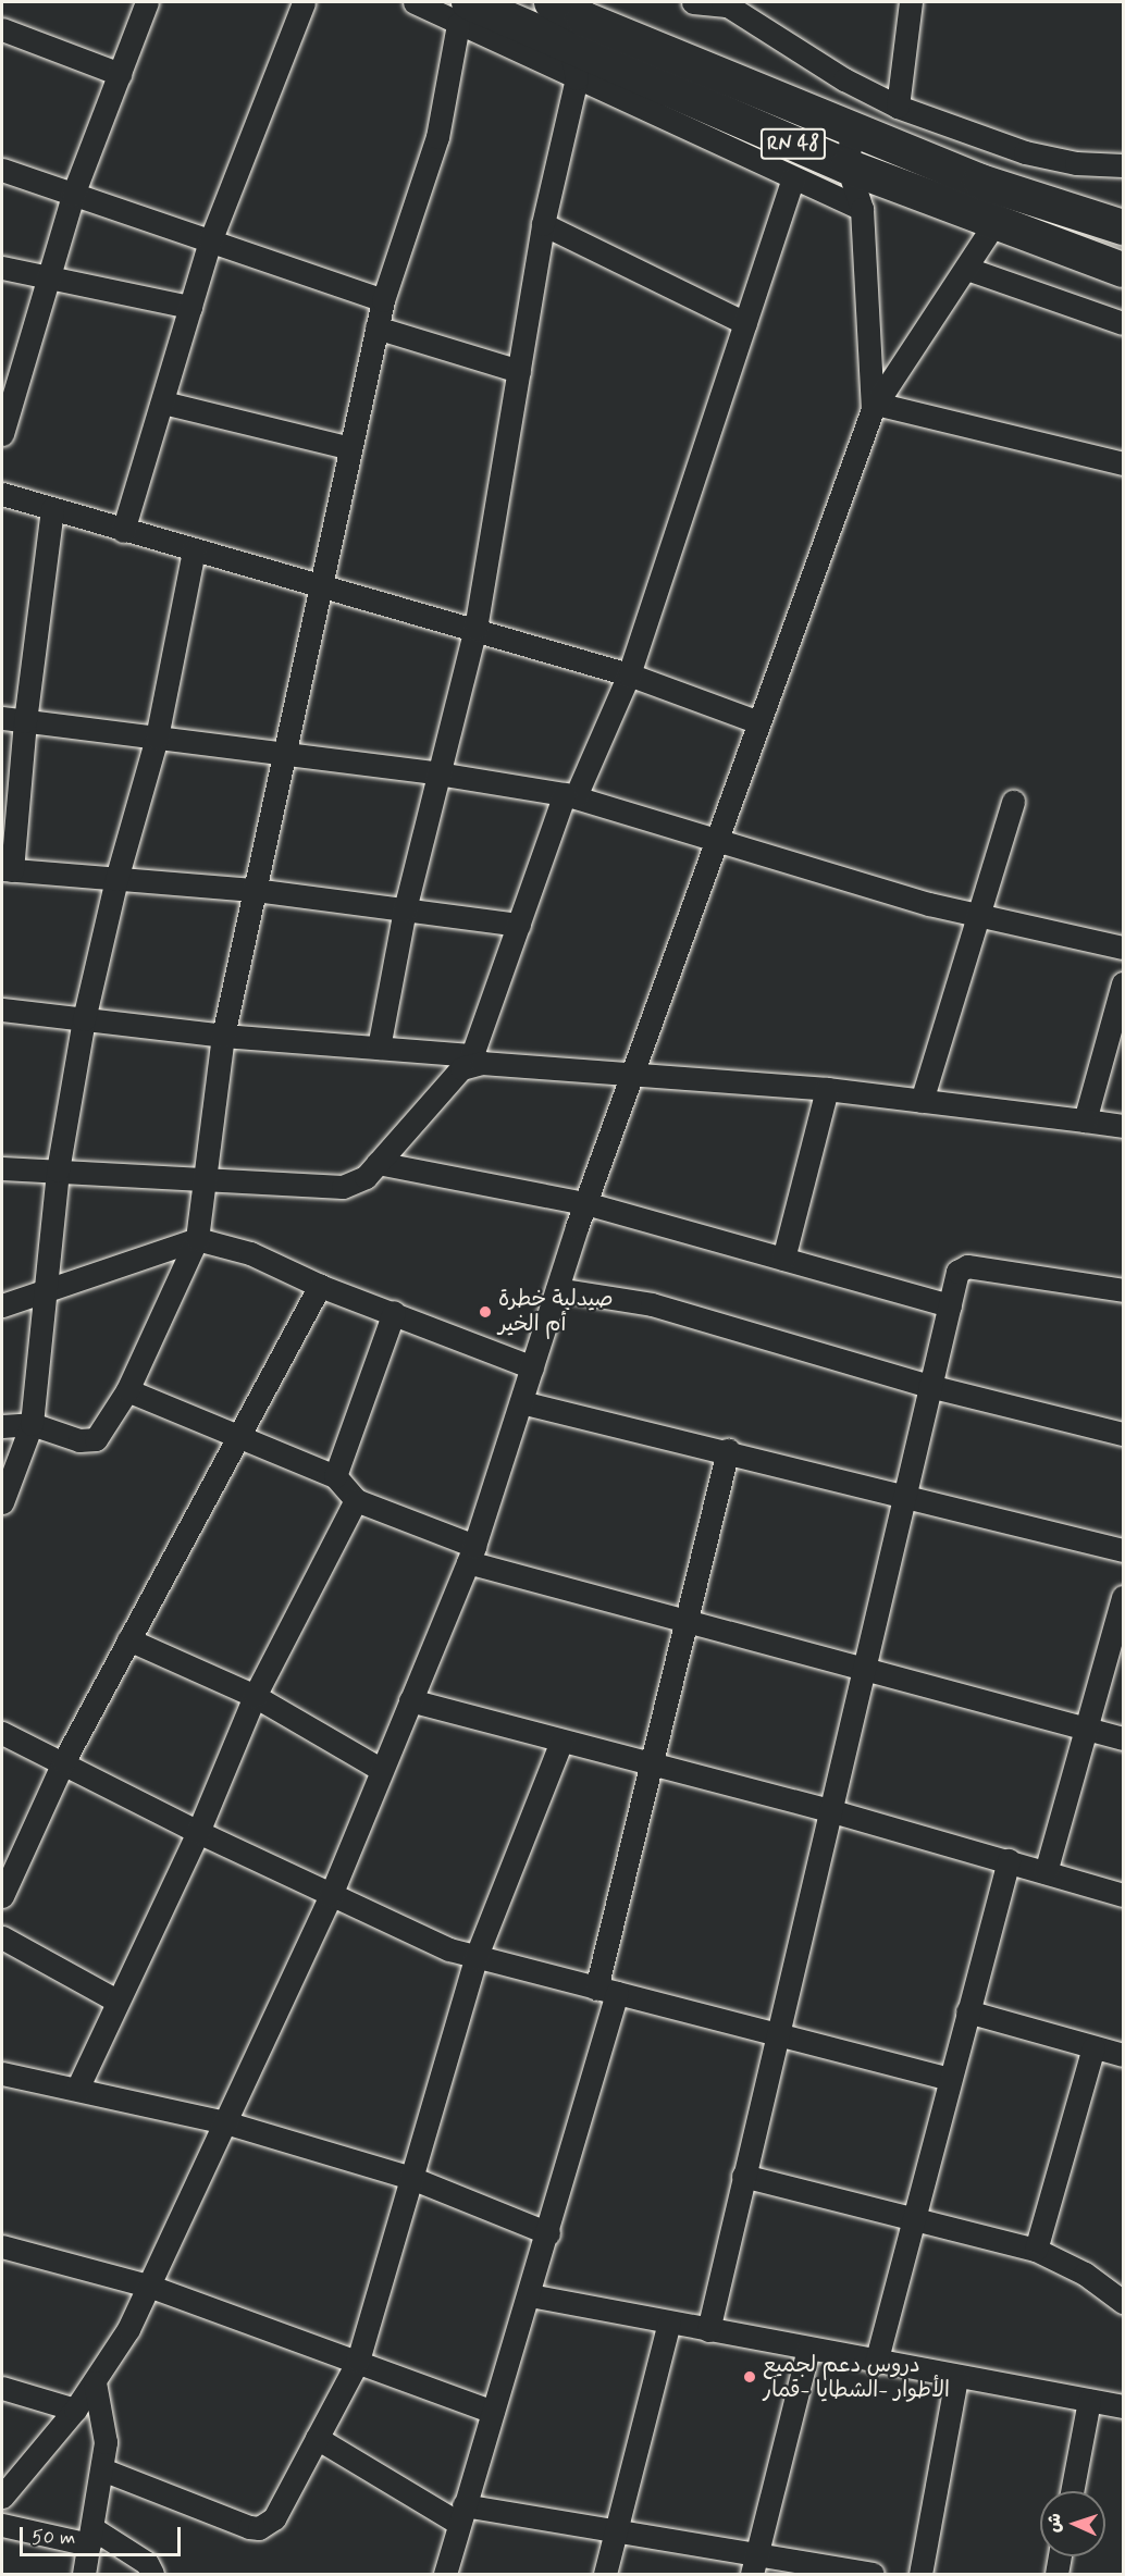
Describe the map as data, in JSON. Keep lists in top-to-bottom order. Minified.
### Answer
{"streets":{"highway":["RN 48"]},"places":["صيدلية خطرة أم الخير","دروس دعم لجميع الأطوار -الشطايا -قمار"],"scale_bar":"50 m","north":"left"}
